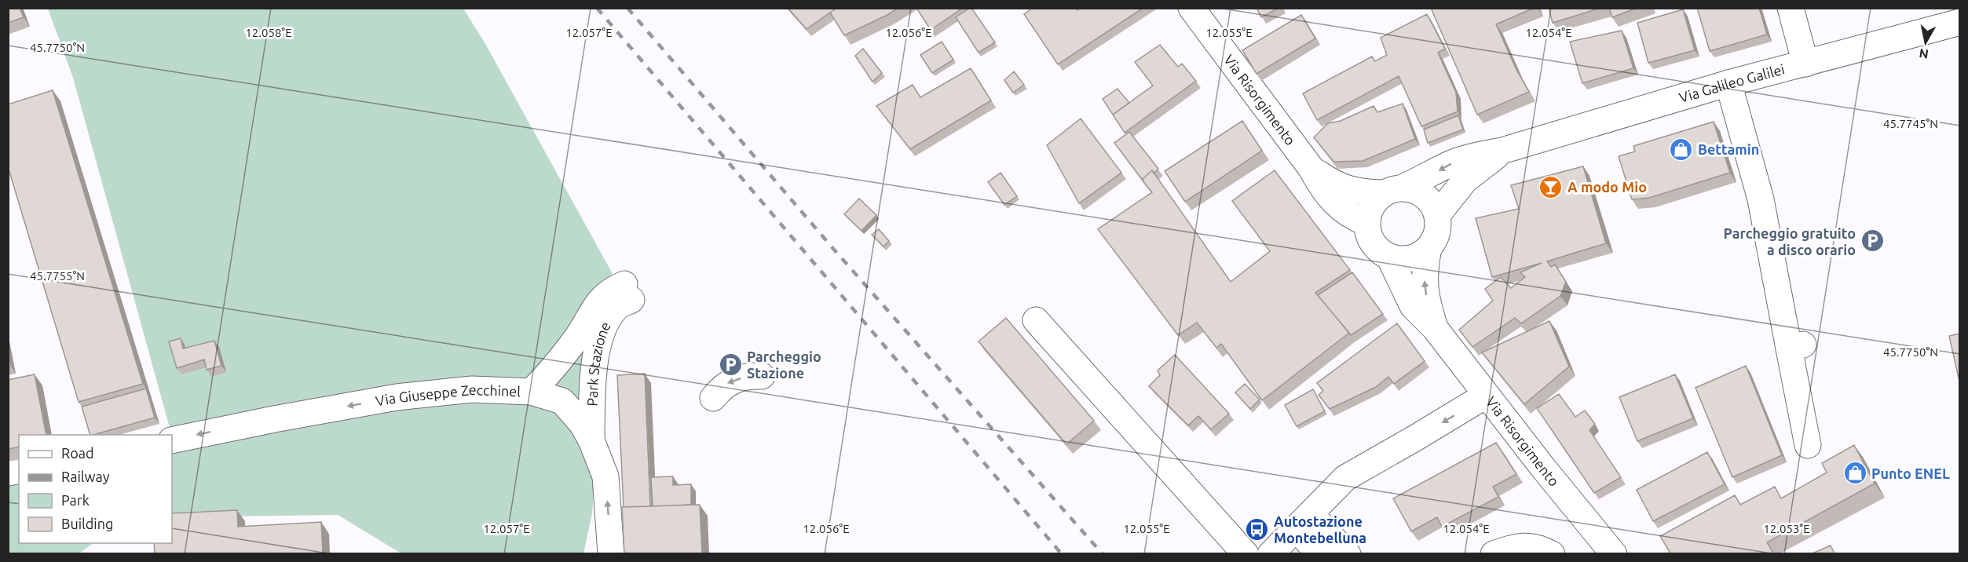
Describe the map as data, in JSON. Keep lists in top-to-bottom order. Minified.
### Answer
{"streets":{"street":["Via Galileo Galilei","Via Risorgimento","Park Stazione","Via Giuseppe Zecchinel"]},"crossings":[["Via Galileo Galilei","Via Risorgimento"],["Park Stazione","Via Giuseppe Zecchinel"]],"one_way":["Via Giuseppe Zecchinel"],"places":{"shop":["Bettamin","Punto ENEL"],"bar":["A modo Mio"],"parking":["Parcheggio gratuito a disco orario","Parcheggio Stazione"],"bus stop":["Autostazione Montebelluna"]},"legend":["Road","Railway","Park","Building"],"north":"bottom","coordinates":["12.058°E","12.057°E","12.056°E","12.055°E","12.054°E","45.7750°N","45.7745°N","45.7755°N","12.053°E"]}
